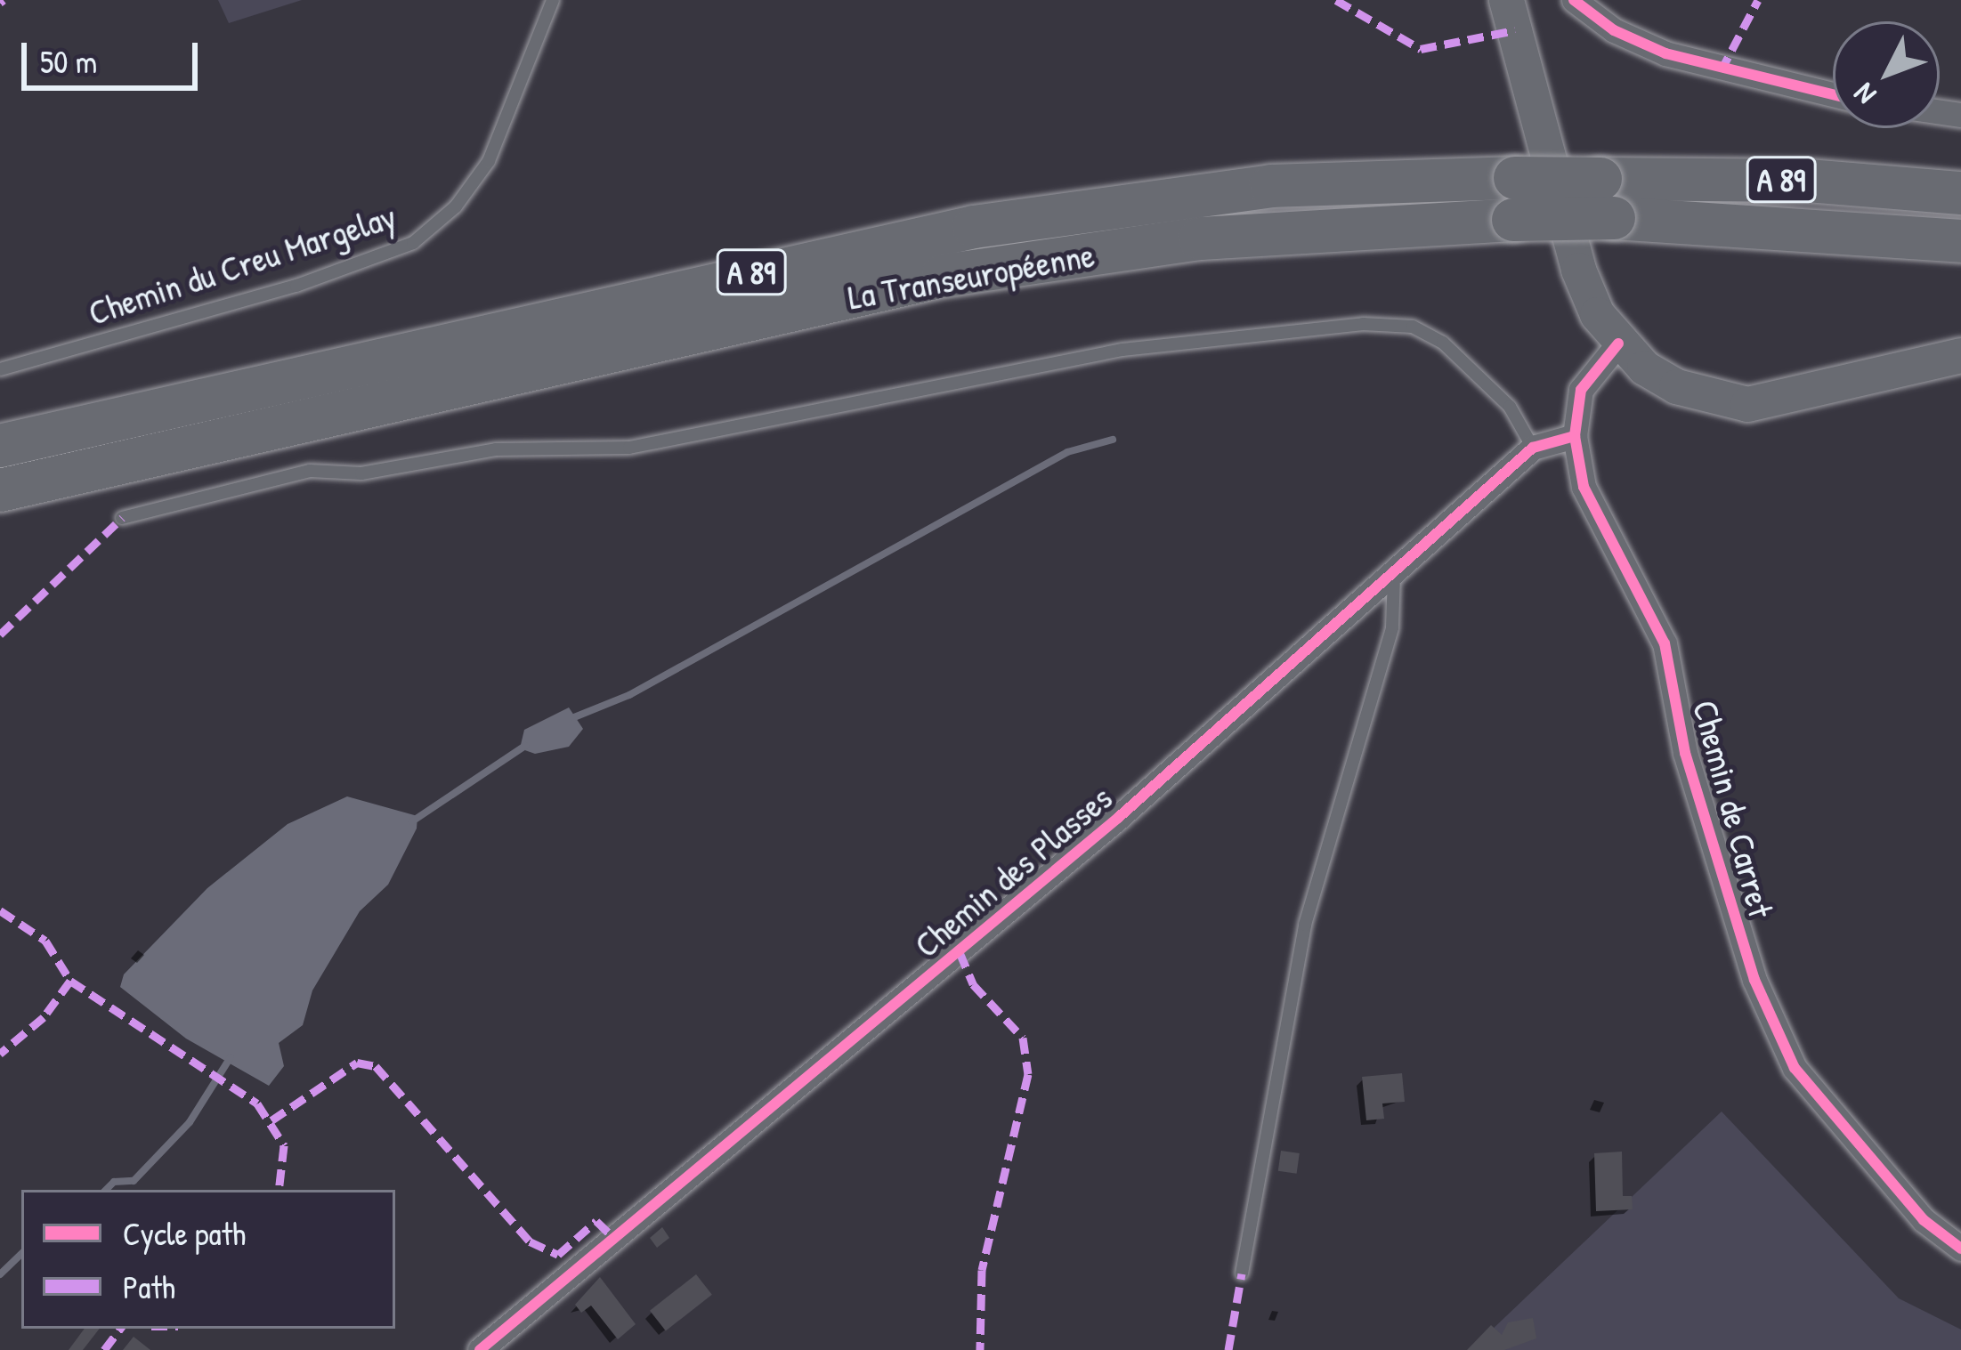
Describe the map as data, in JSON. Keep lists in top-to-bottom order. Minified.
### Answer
{"streets":{"highway":["A 89","La Transeuropéenne"],"street":["Chemin de Carret","Chemin des Plasses"],"lane":["Chemin du Creu Margelay"]},"crossings":[["Chemin de Carret","Chemin des Plasses"]],"legend":["Cycle path","Path"],"scale_bar":"50 m","north":"bottom left"}
